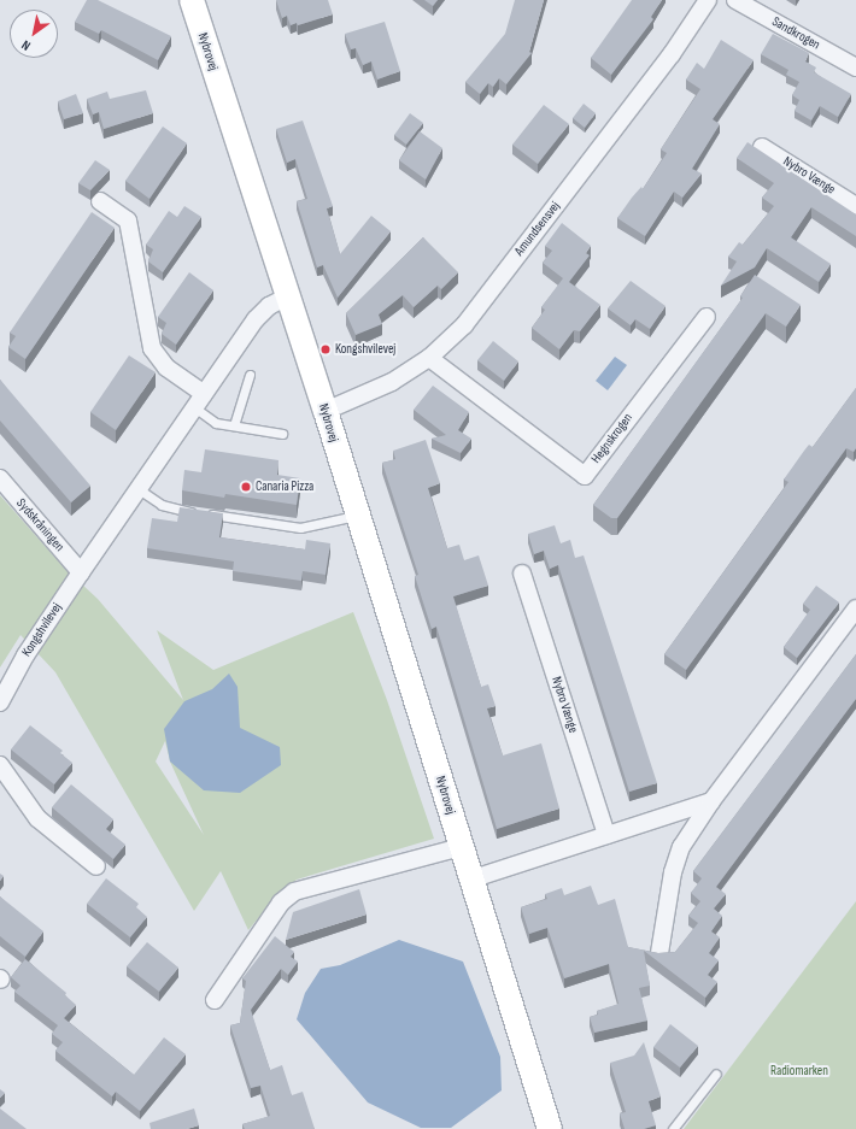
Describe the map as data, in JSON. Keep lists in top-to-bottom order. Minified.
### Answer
{"streets":{"street":["Sandkrogen","Nybrovej","Nybro Vænge","Amundsensvej","Hegnskrogen","Sydskråningen","Kongshvilevej"]},"crossings":[["Nybrovej","Amundsensvej"],["Nybrovej","Kongshvilevej"],["Amundsensvej","Hegnskrogen"],["Sydskråningen","Kongshvilevej"]],"parks":["Radiomarken"],"places":["Kongshvilevej","Canaria Pizza"],"north":"bottom left"}
